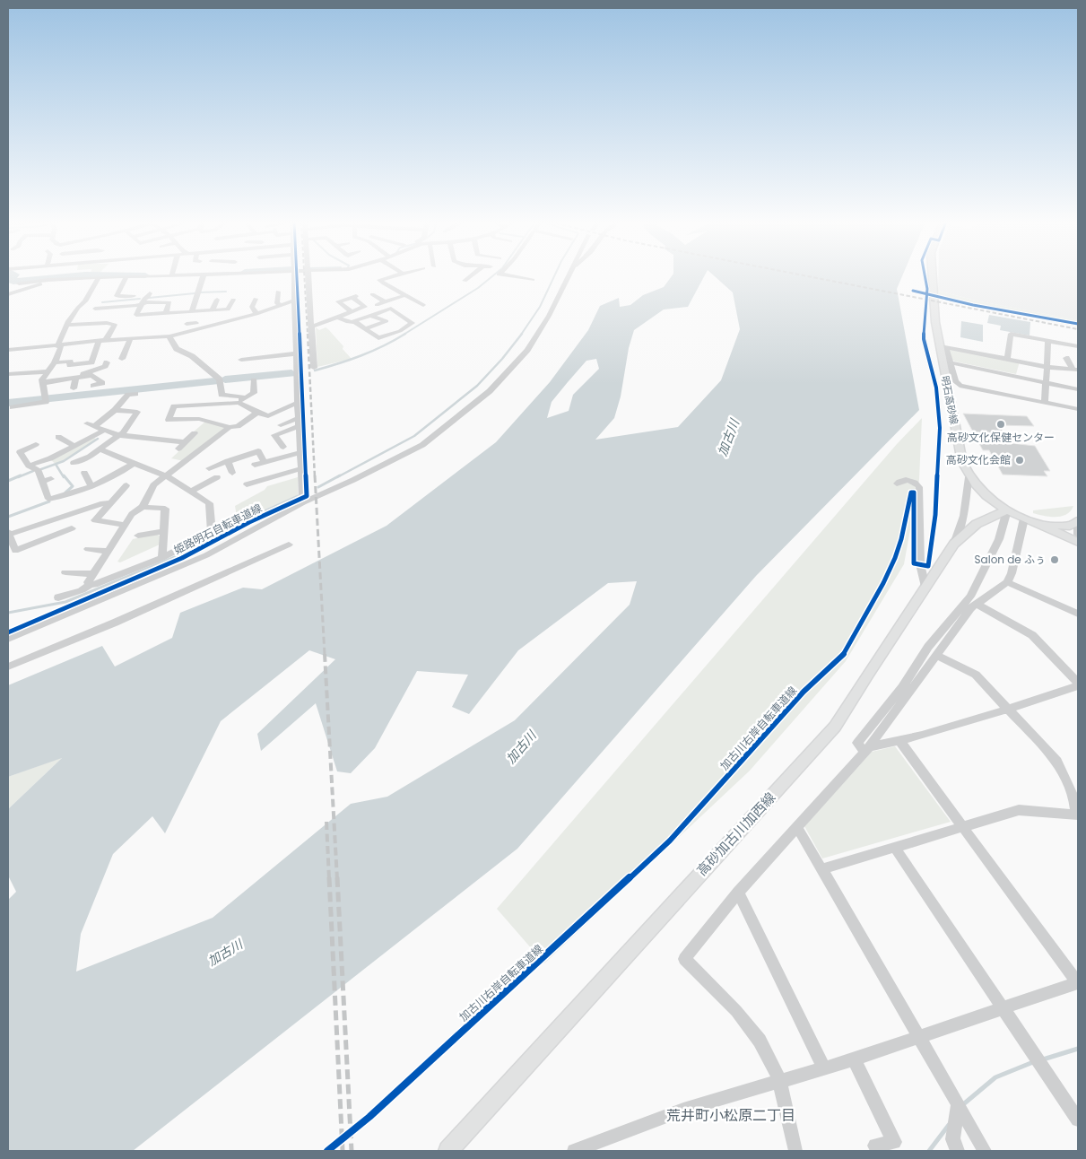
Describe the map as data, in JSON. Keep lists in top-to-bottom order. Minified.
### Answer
{"streets":{"main road":["明石高砂線","高砂加古川加西線"],"cycle path":["姫路明石自転車道線","加古川右岸自転車道線"]},"crossings":[["明石高砂線","高砂加古川加西線"]],"districts":["荒井町小松原二丁目"],"water":["加古川"],"places":["高砂文化保健センター","高砂文化会館","Salon de ふぅ"]}
